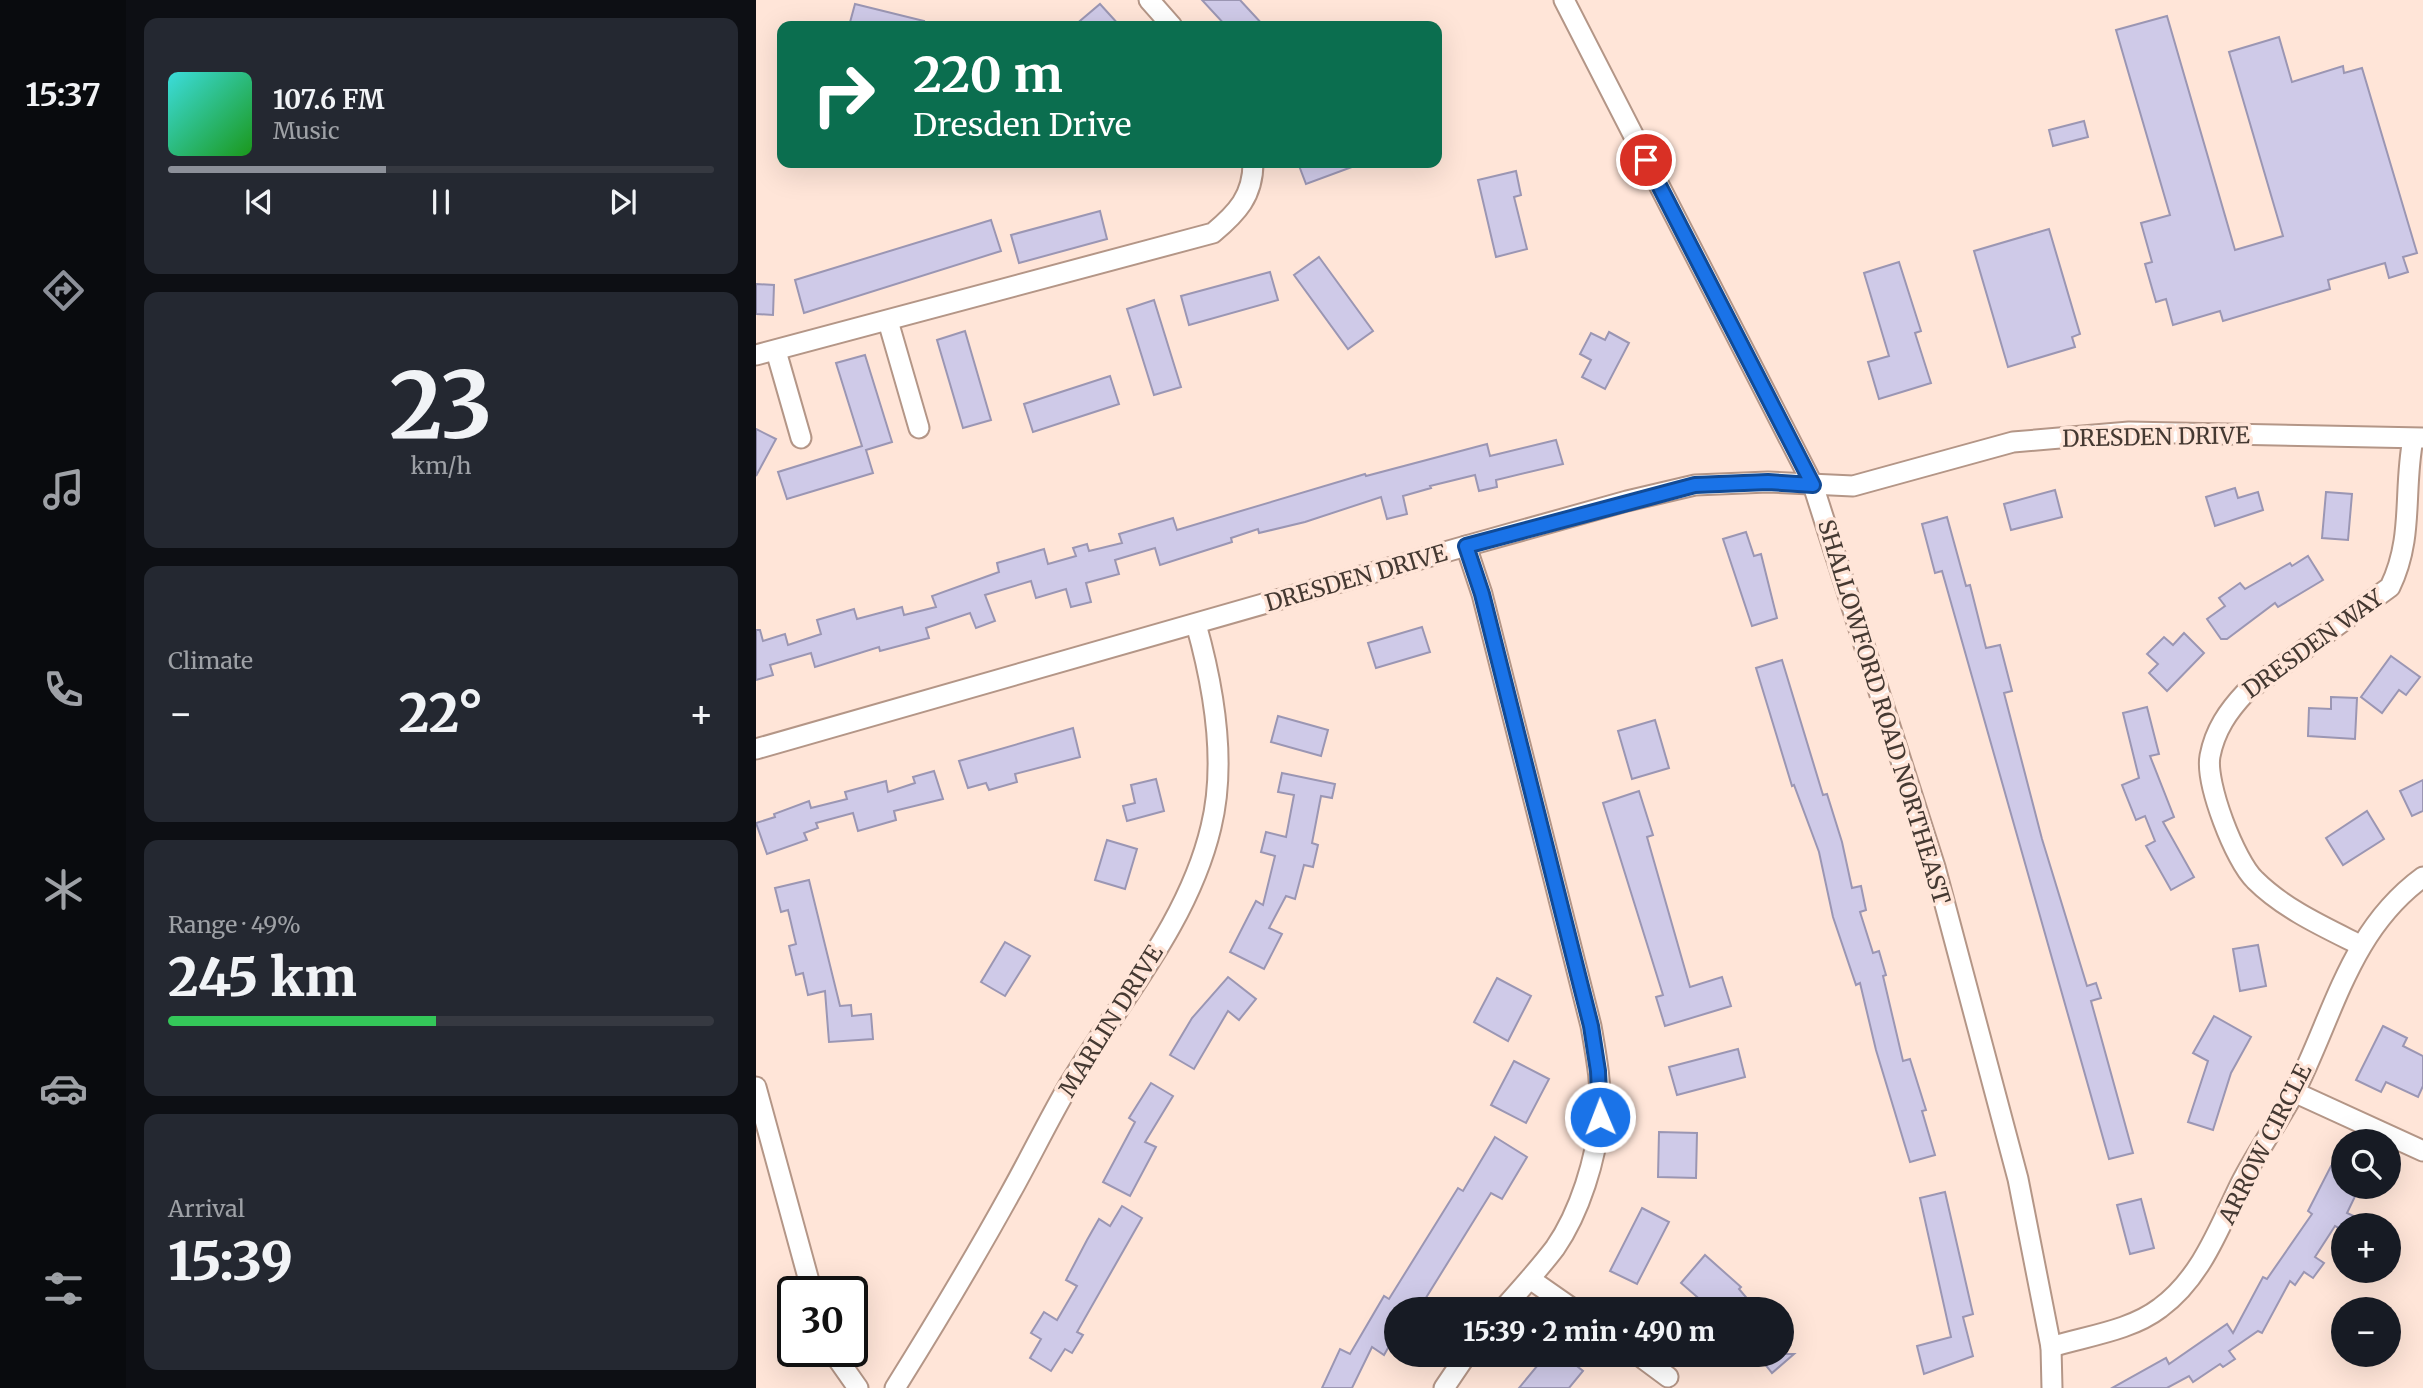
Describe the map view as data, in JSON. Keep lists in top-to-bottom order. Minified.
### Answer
{"streets":{"street":["DRESDEN DRIVE","DRESDEN WAY","SHALLOWFORD ROAD NORTHEAST","MARLIN DRIVE","ARROW CIRCLE"]},"crossings":[["DRESDEN DRIVE","DRESDEN WAY"],["DRESDEN DRIVE","SHALLOWFORD ROAD NORTHEAST"],["DRESDEN DRIVE","MARLIN DRIVE"],["DRESDEN WAY","ARROW CIRCLE"],["SHALLOWFORD ROAD NORTHEAST","ARROW CIRCLE"]],"page":{"tabs":"15:37","turn":["220 m","Dresden Drive"],"song":["107.6 FM","Music"],"tile":[["23","km/h"],"Climate",["Range · 49%","245 km"],["Arrival","15:39"]],"heat":["−","22°","+"],"map_buttons":["+","−"],"limit":"30","trip":"15:39 · 2 min · 490 m"}}
